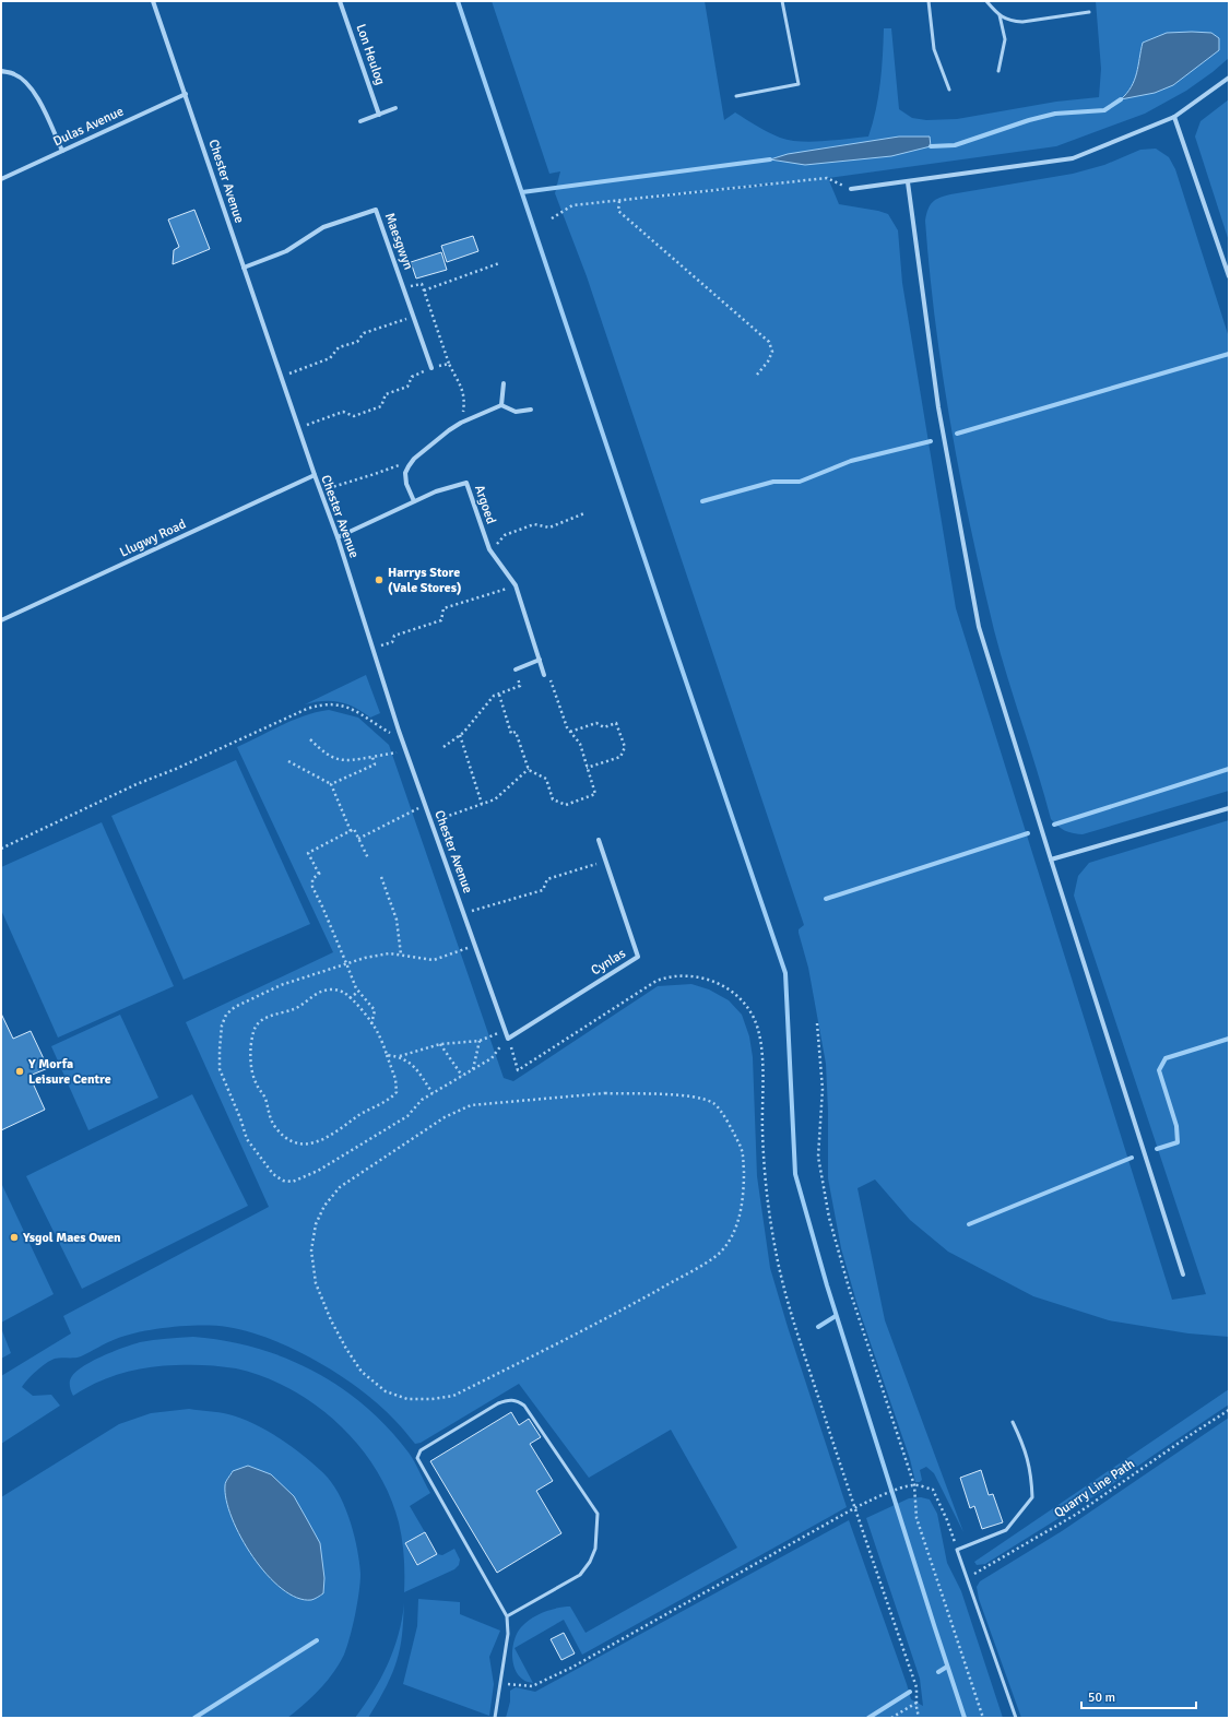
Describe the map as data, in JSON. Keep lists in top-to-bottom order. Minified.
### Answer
{"streets":{"street":["Lon Heulog","Dulas Avenue","Chester Avenue","Maesgwyn","Argoed","Llugwy Road","Cynlas"],"path":["Quarry Line Path"]},"crossings":[["Dulas Avenue","Chester Avenue"],["Chester Avenue","Maesgwyn"],["Chester Avenue","Argoed"],["Chester Avenue","Llugwy Road"],["Chester Avenue","Cynlas"]],"places":["Harrys Store (Vale Stores)","Y Morfa Leisure Centre","Ysgol Maes Owen"],"scale_bar":"50 m"}
